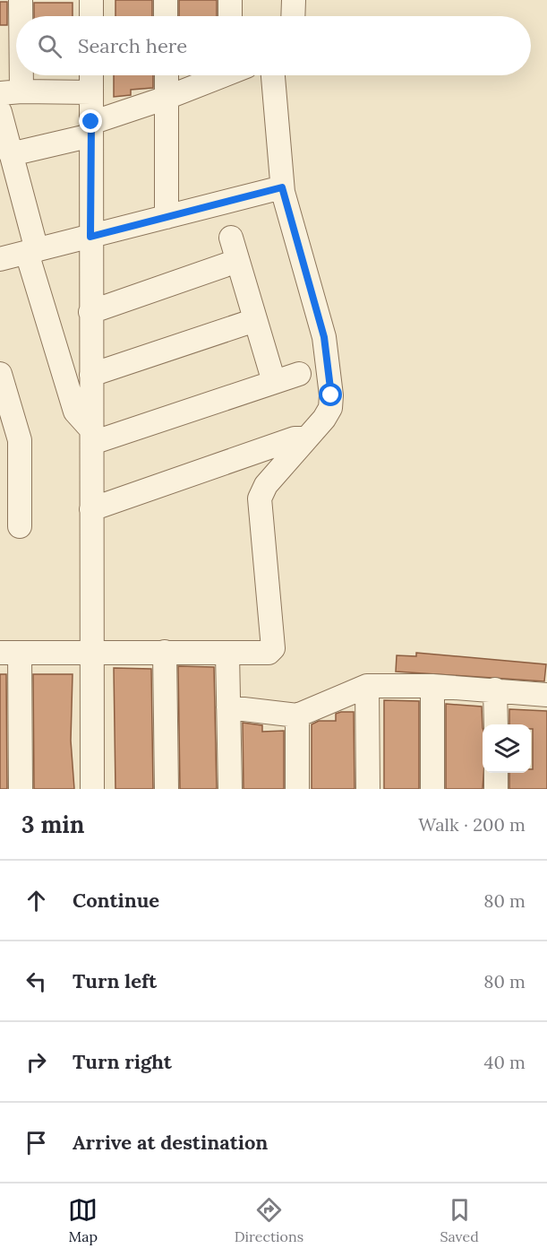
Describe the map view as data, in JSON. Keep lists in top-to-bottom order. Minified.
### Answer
{"page":{"search":"Search here","heading":["3 min","Walk · 200 m"],"list":[["Continue","80 m"],["Turn left","80 m"],["Turn right","40 m"],"Arrive at destination"],"nav":["Map","Directions","Saved"]}}
